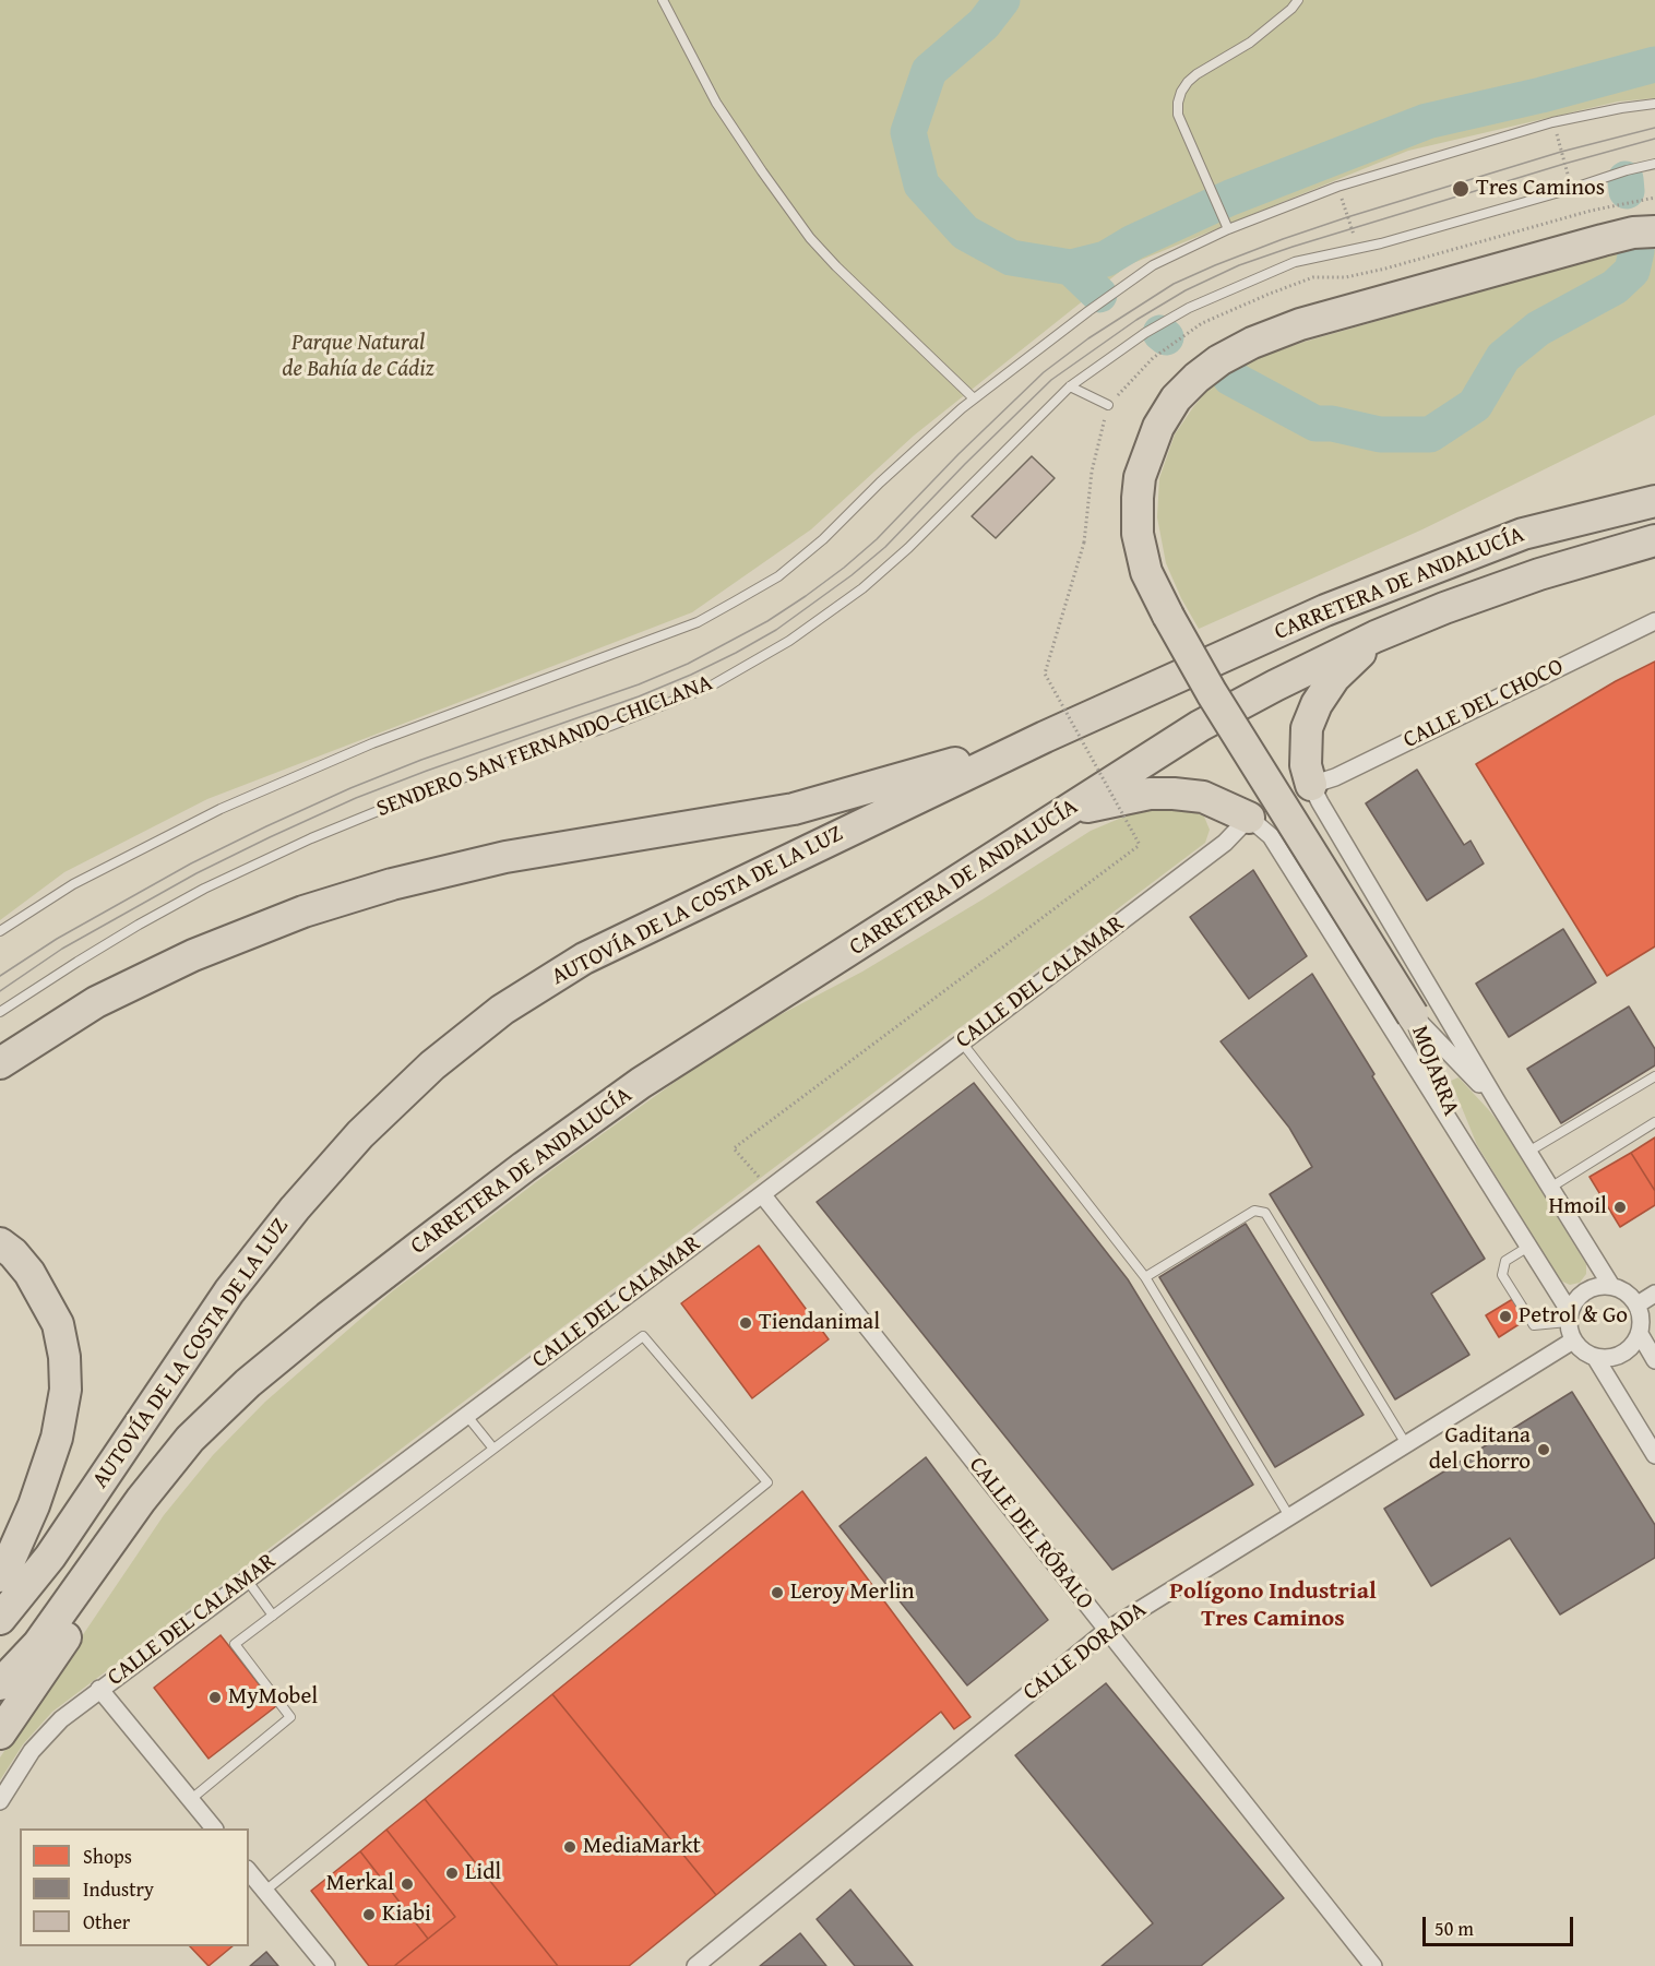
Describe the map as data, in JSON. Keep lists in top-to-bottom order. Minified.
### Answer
{"streets":{"highway":["CARRETERA DE ANDALUCÍA","AUTOVÍA DE LA COSTA DE LA LUZ"],"street":["CALLE DEL CHOCO","CALLE DEL CALAMAR","MOJARRA","CALLE DEL RÓBALO","CALLE DORADA"],"lane":["SENDERO SAN FERNANDO-CHICLANA"]},"crossings":[["CARRETERA DE ANDALUCÍA","AUTOVÍA DE LA COSTA DE LA LUZ"],["CALLE DEL CALAMAR","CALLE DEL RÓBALO"],["CALLE DEL RÓBALO","CALLE DORADA"]],"districts":["Polígono Industrial Tres Caminos"],"parks":["Parque Natural de Bahía de Cádiz"],"places":["Tres Caminos","Hmoil","Petrol & Go","Tiendanimal","Gaditana del Chorro","Leroy Merlin","MyMobel","MediaMarkt","Lidl","Merkal","Kiabi"],"legend":["Shops","Industry","Other"],"scale_bar":"50 m"}
